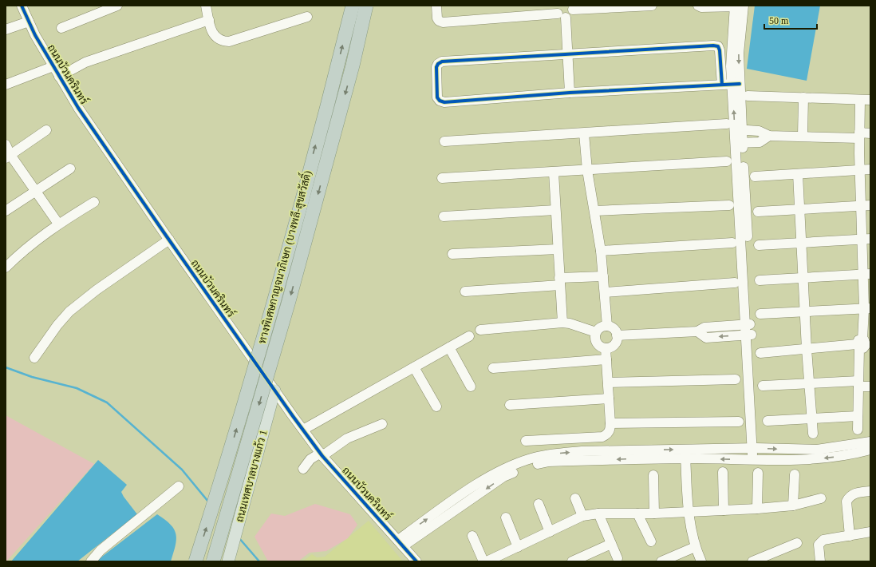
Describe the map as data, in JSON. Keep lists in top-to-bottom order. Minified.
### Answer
{"streets":{"highway":["ทางพิเศษกาญจนาภิเษก (บางพลี-สุขสวัสดิ์)"],"main road":["ถนนเทศบาลบางแก้ว 1"],"street":["ถนนบัวนครินทร์"]},"crossings":[["ถนนบัวนครินทร์","ถนนเทศบาลบางแก้ว 1"]],"scale_bar":"50 m"}
